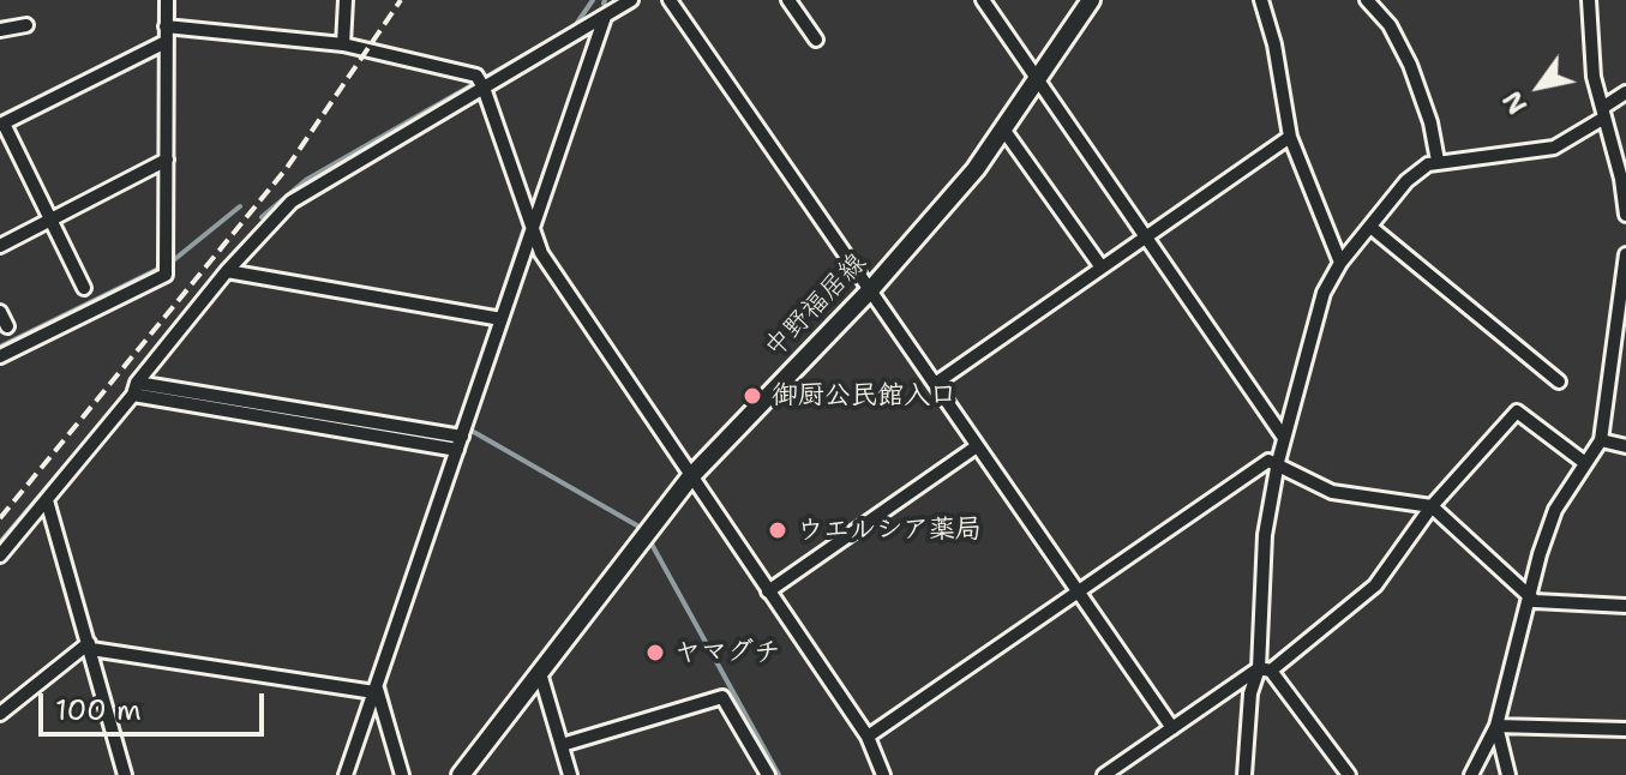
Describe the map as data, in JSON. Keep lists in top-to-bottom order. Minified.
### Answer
{"streets":{"main road":["中野福居線"]},"places":["御厨公民館入口","ウエルシア薬局","ヤマグチ"],"scale_bar":"100 m","north":"bottom left"}
